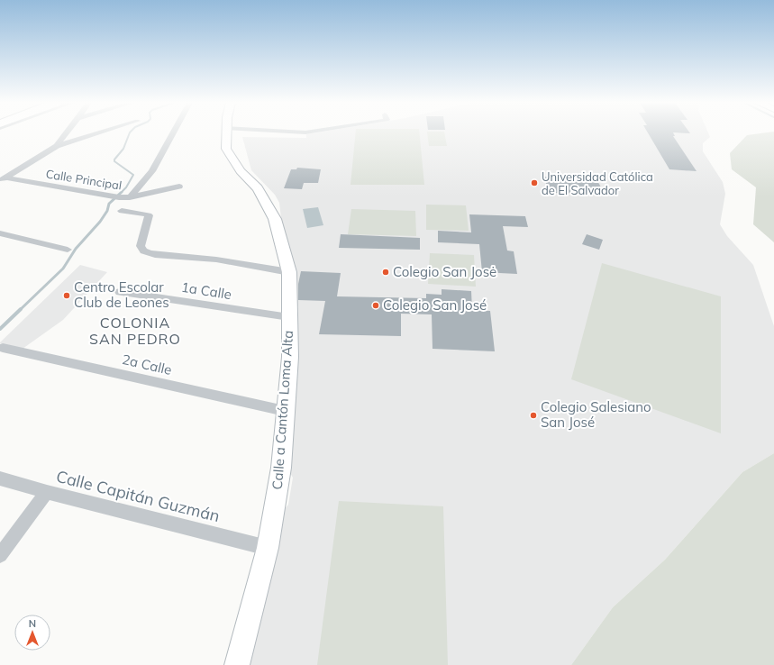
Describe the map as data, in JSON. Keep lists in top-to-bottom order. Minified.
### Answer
{"streets":{"street":["Calle Principal","1a Calle","2a Calle","Calle a Cantón Loma Alta","Calle Capitán Guzmán"]},"crossings":[["1a Calle","Calle a Cantón Loma Alta"],["2a Calle","Calle a Cantón Loma Alta"],["Calle a Cantón Loma Alta","Calle Capitán Guzmán"]],"districts":["COLONIA SAN PEDRO"],"places":["Universidad Católica de El Salvador","Colegio San Josė","Centro Escolar Club de Leones","Colegio San José","Colegio Salesiano San José"],"north":"top"}
